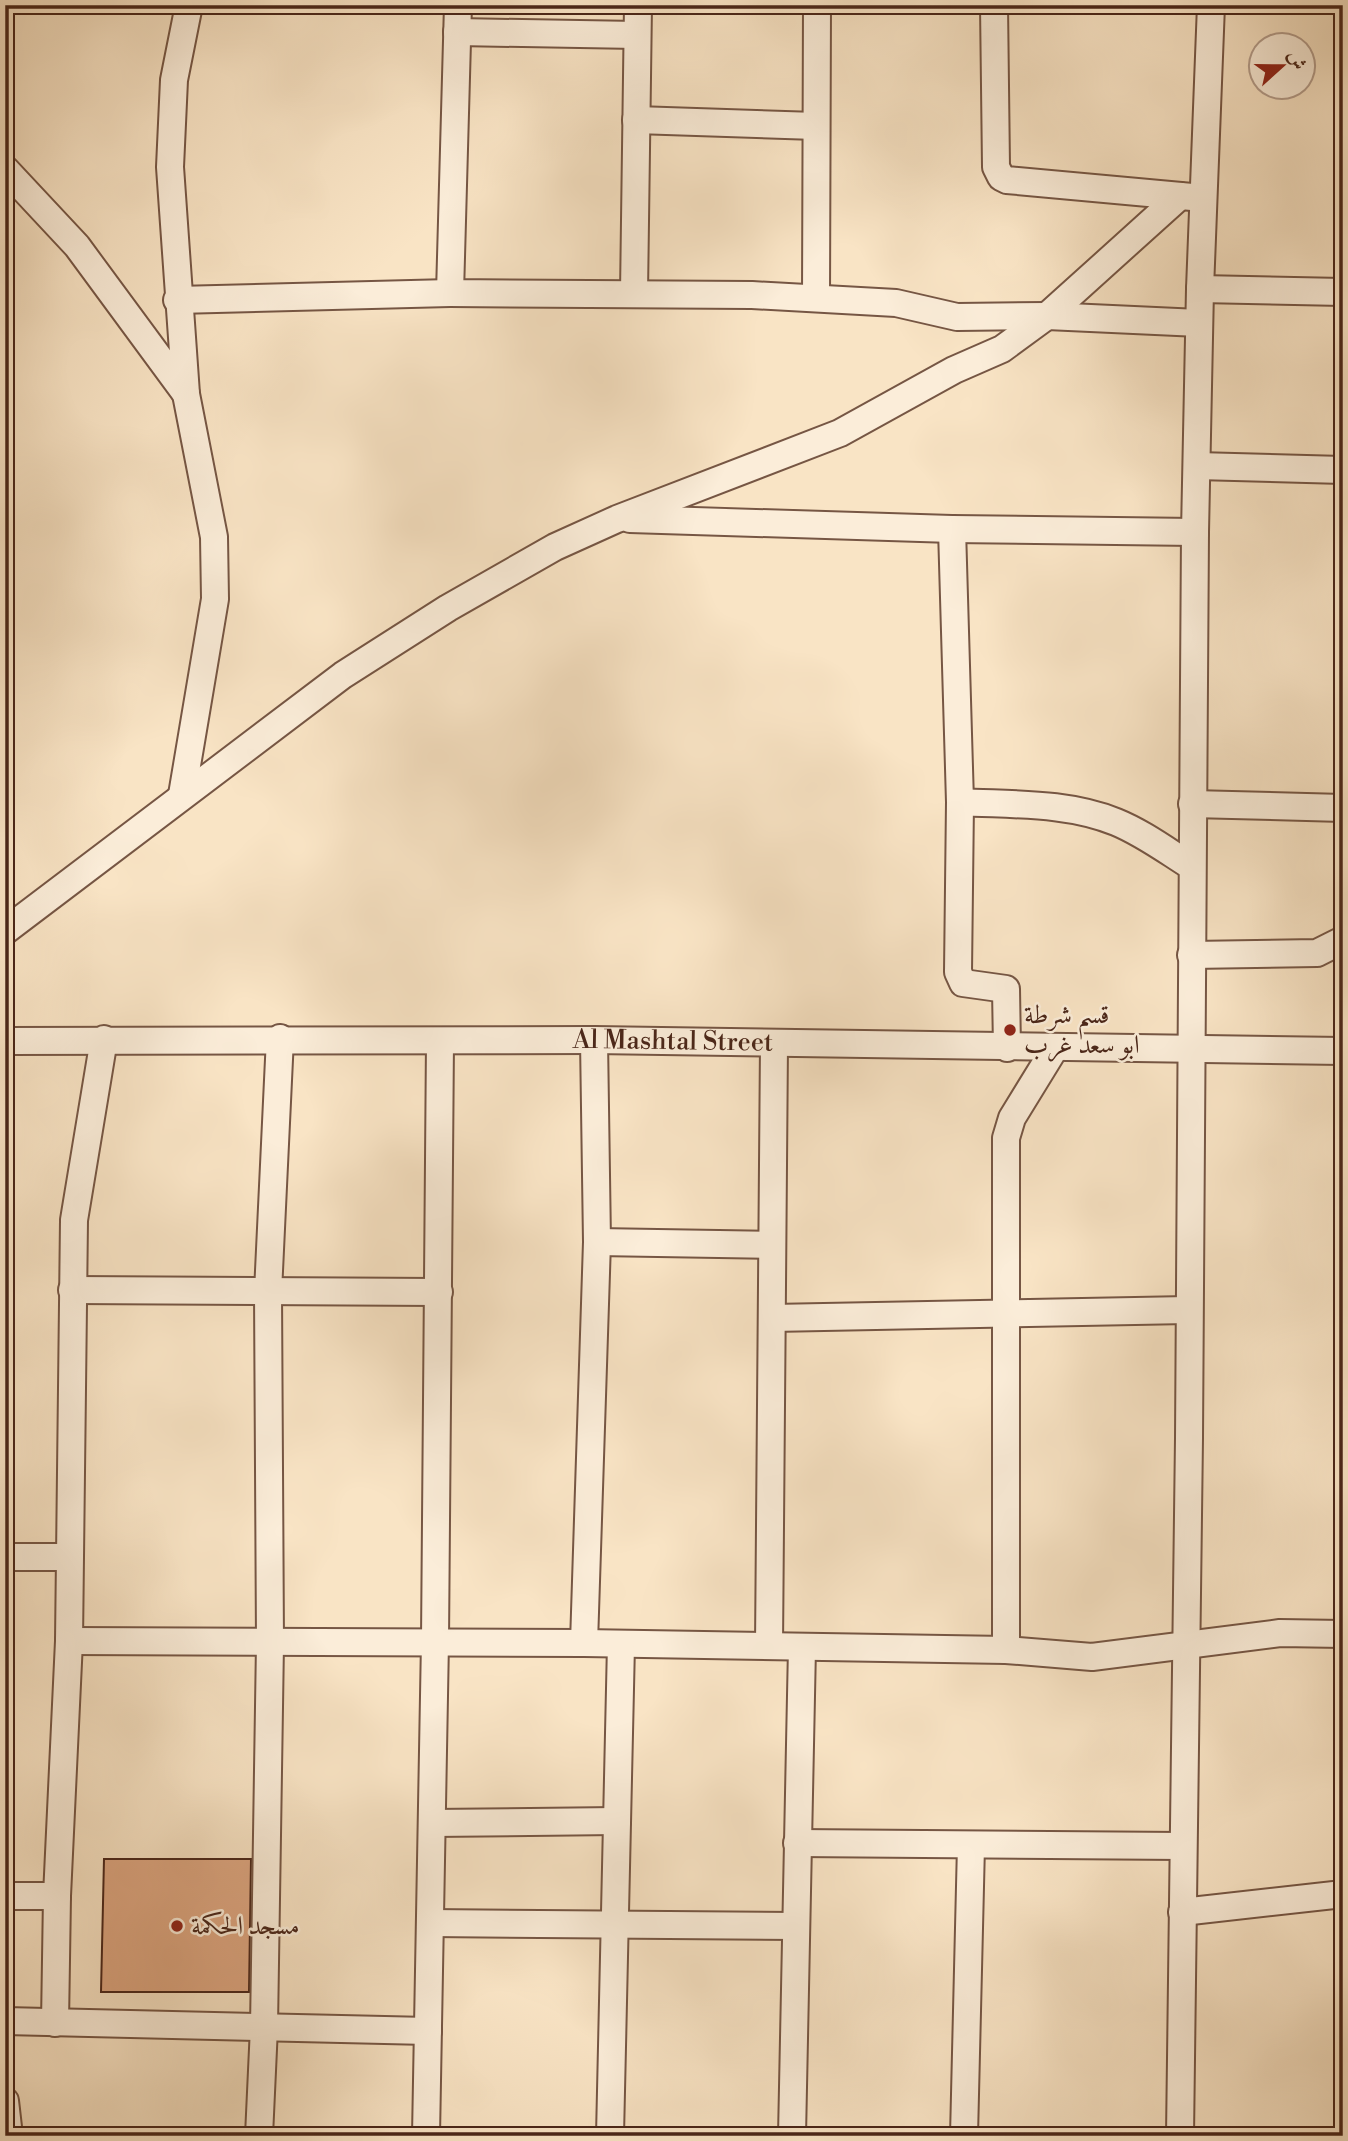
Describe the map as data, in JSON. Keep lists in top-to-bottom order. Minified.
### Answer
{"streets":{"street":["Al Mashtal Street"]},"places":["قسم شرطة ابو سعد غرب","مسجد الحكمة"],"north":"right"}
